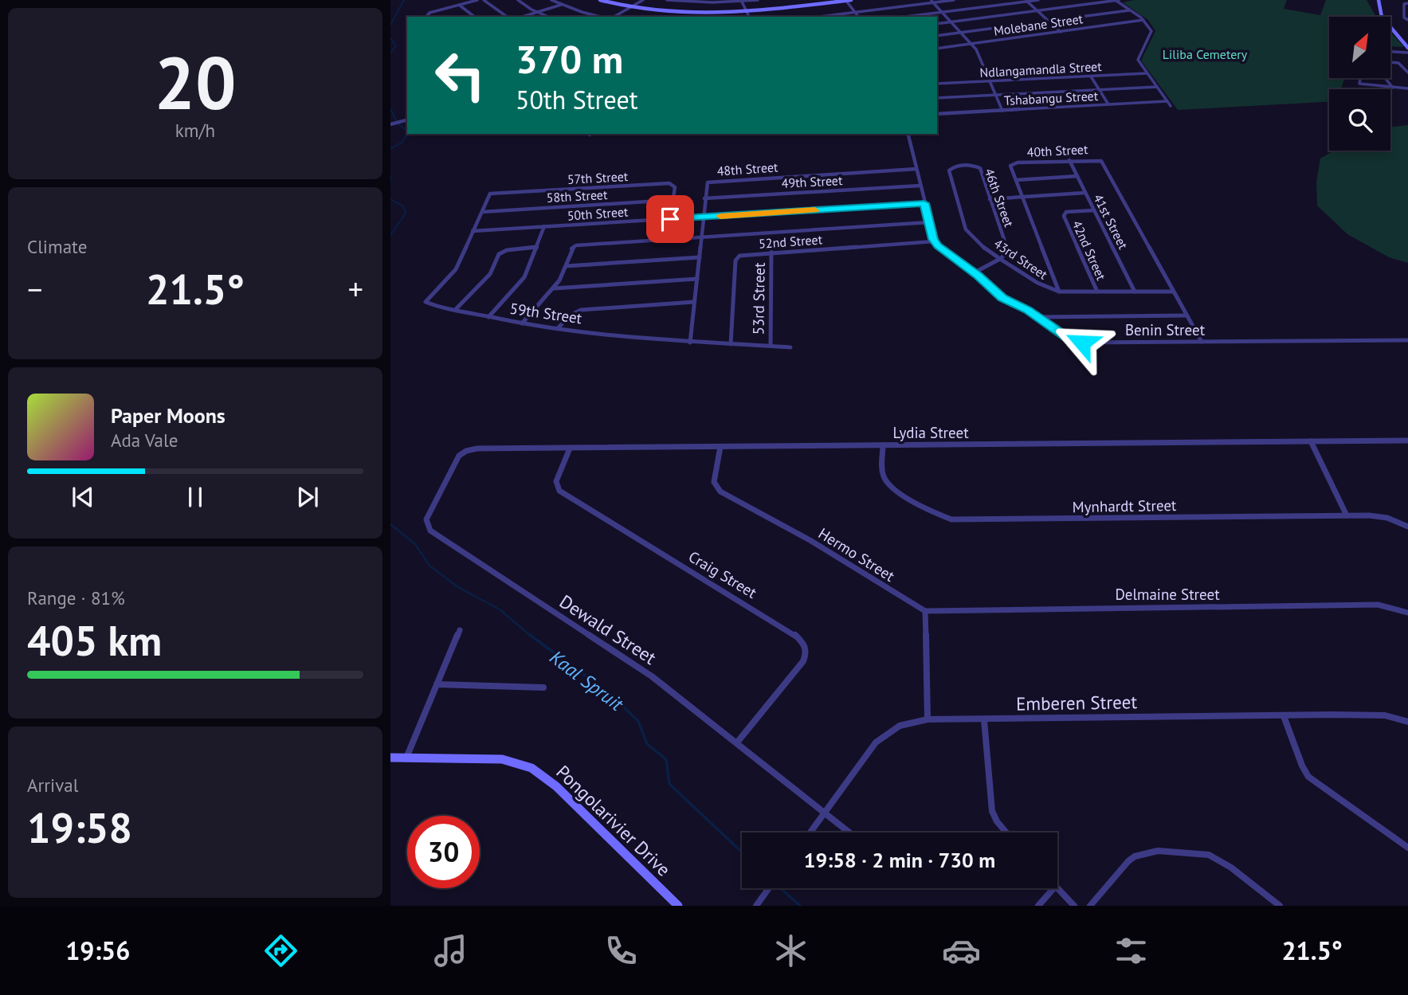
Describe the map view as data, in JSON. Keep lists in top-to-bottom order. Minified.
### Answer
{"streets":{"street":["Molebane Street","Ndlangamandla Street","Tshabangu Street","40th Street","48th Street","57th Street","49th Street","58th Street","46th Street","50th Street","41st Street","52nd Street","42nd Street","43rd Street","53rd Street","59th Street","Benin Street","Lydia Street","Mynhardt Street","Hermo Street","Craig Street","Delmaine Street","Dewald Street","Emberen Street","Pongolarivier Drive"]},"crossings":[["40th Street","41st Street"],["40th Street","43rd Street"],["40th Street","Benin Street"],["48th Street","49th Street"],["57th Street","58th Street"],["57th Street","59th Street"],["58th Street","59th Street"],["46th Street","43rd Street"],["50th Street","59th Street"],["41st Street","42nd Street"],["41st Street","43rd Street"],["52nd Street","53rd Street"],["52nd Street","59th Street"],["52nd Street","Benin Street"],["42nd Street","43rd Street"],["53rd Street","59th Street"],["Lydia Street","Mynhardt Street"],["Lydia Street","Hermo Street"],["Lydia Street","Craig Street"],["Lydia Street","Dewald Street"],["Hermo Street","Delmaine Street"],["Craig Street","Dewald Street"],["Dewald Street","Emberen Street"]],"water":["Kaal Spruit"],"parks":["Liliba Cemetery"],"north":"top right","page":{"tile":[["20","km/h"],"Climate",["Range · 81%","405 km"],["Arrival","19:58"]],"turn":["370 m","50th Street"],"heat":["−","21.5°","+"],"song":["Paper Moons","Ada Vale"],"limit":"30","trip":"19:58 · 2 min · 730 m","tabs":["19:56","21.5°"]}}
